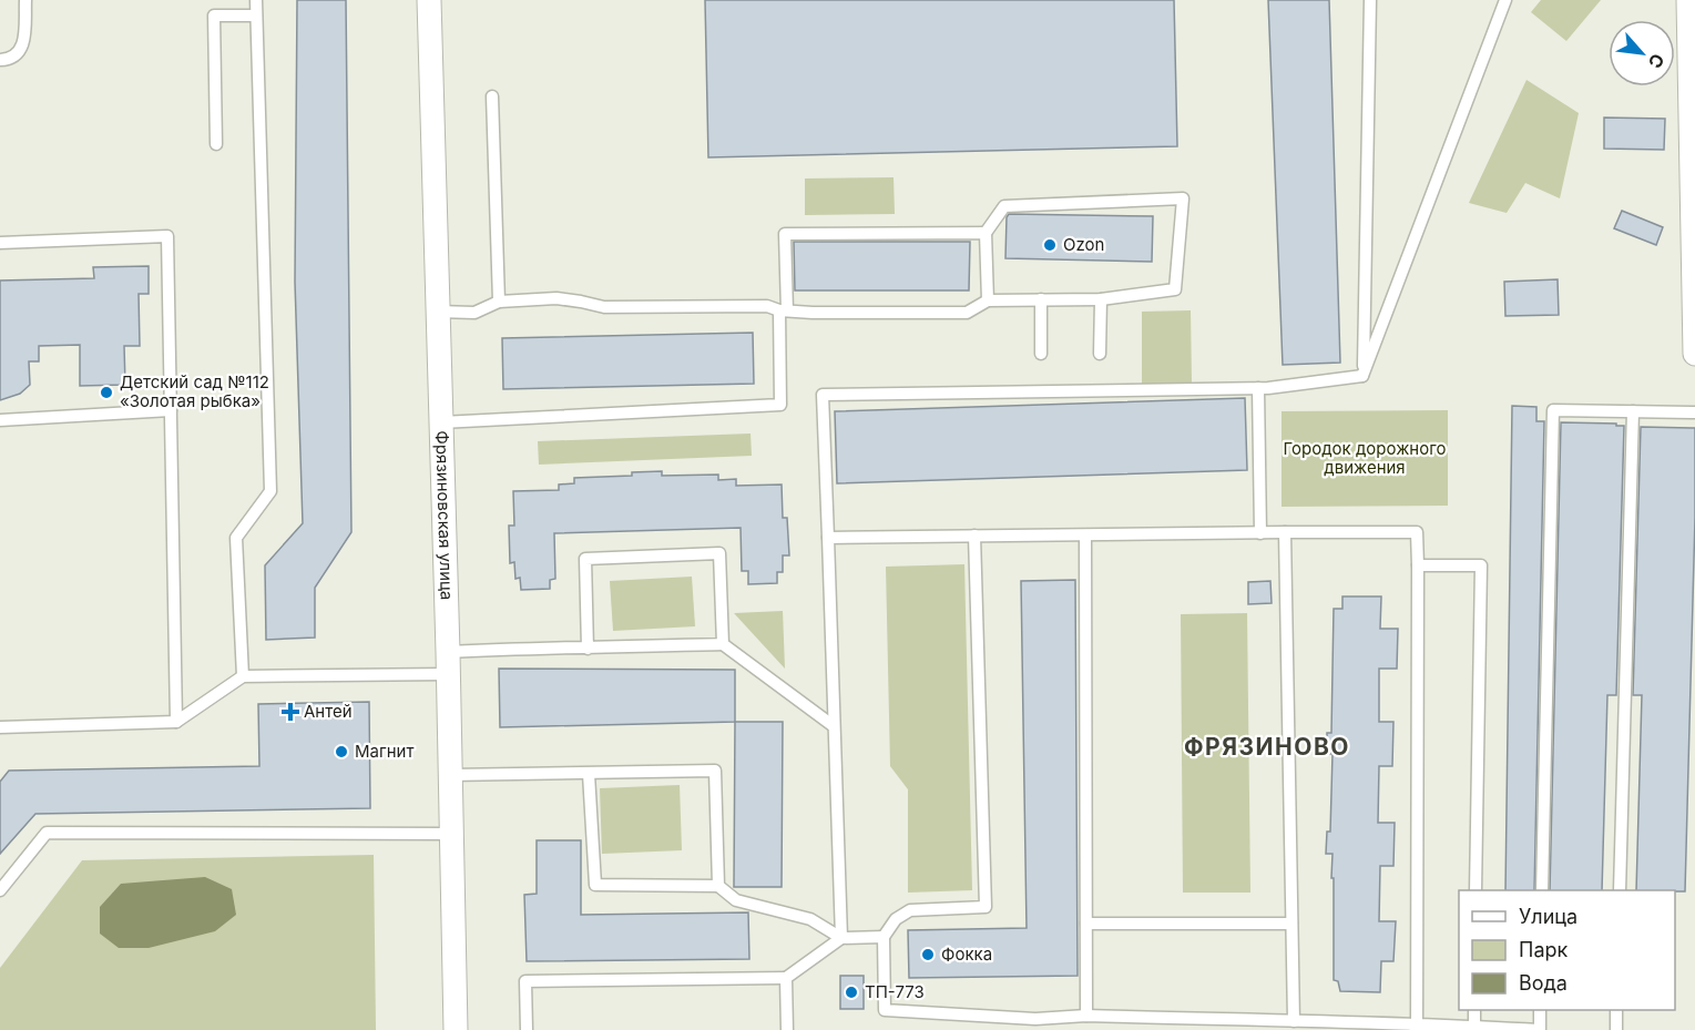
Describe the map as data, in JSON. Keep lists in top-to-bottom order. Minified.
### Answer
{"streets":{"street":["Фрязиновская улица"]},"districts":["ФРЯЗИНОВО"],"parks":["Городок дорожного движения"],"places":{"other":["Ozon","Детский сад №112 «Золотая рыбка»","Магнит","Фокка","ТП-773"],"health":["Антей"]},"legend":["Улица","Парк","Вода"],"north":"bottom right"}
